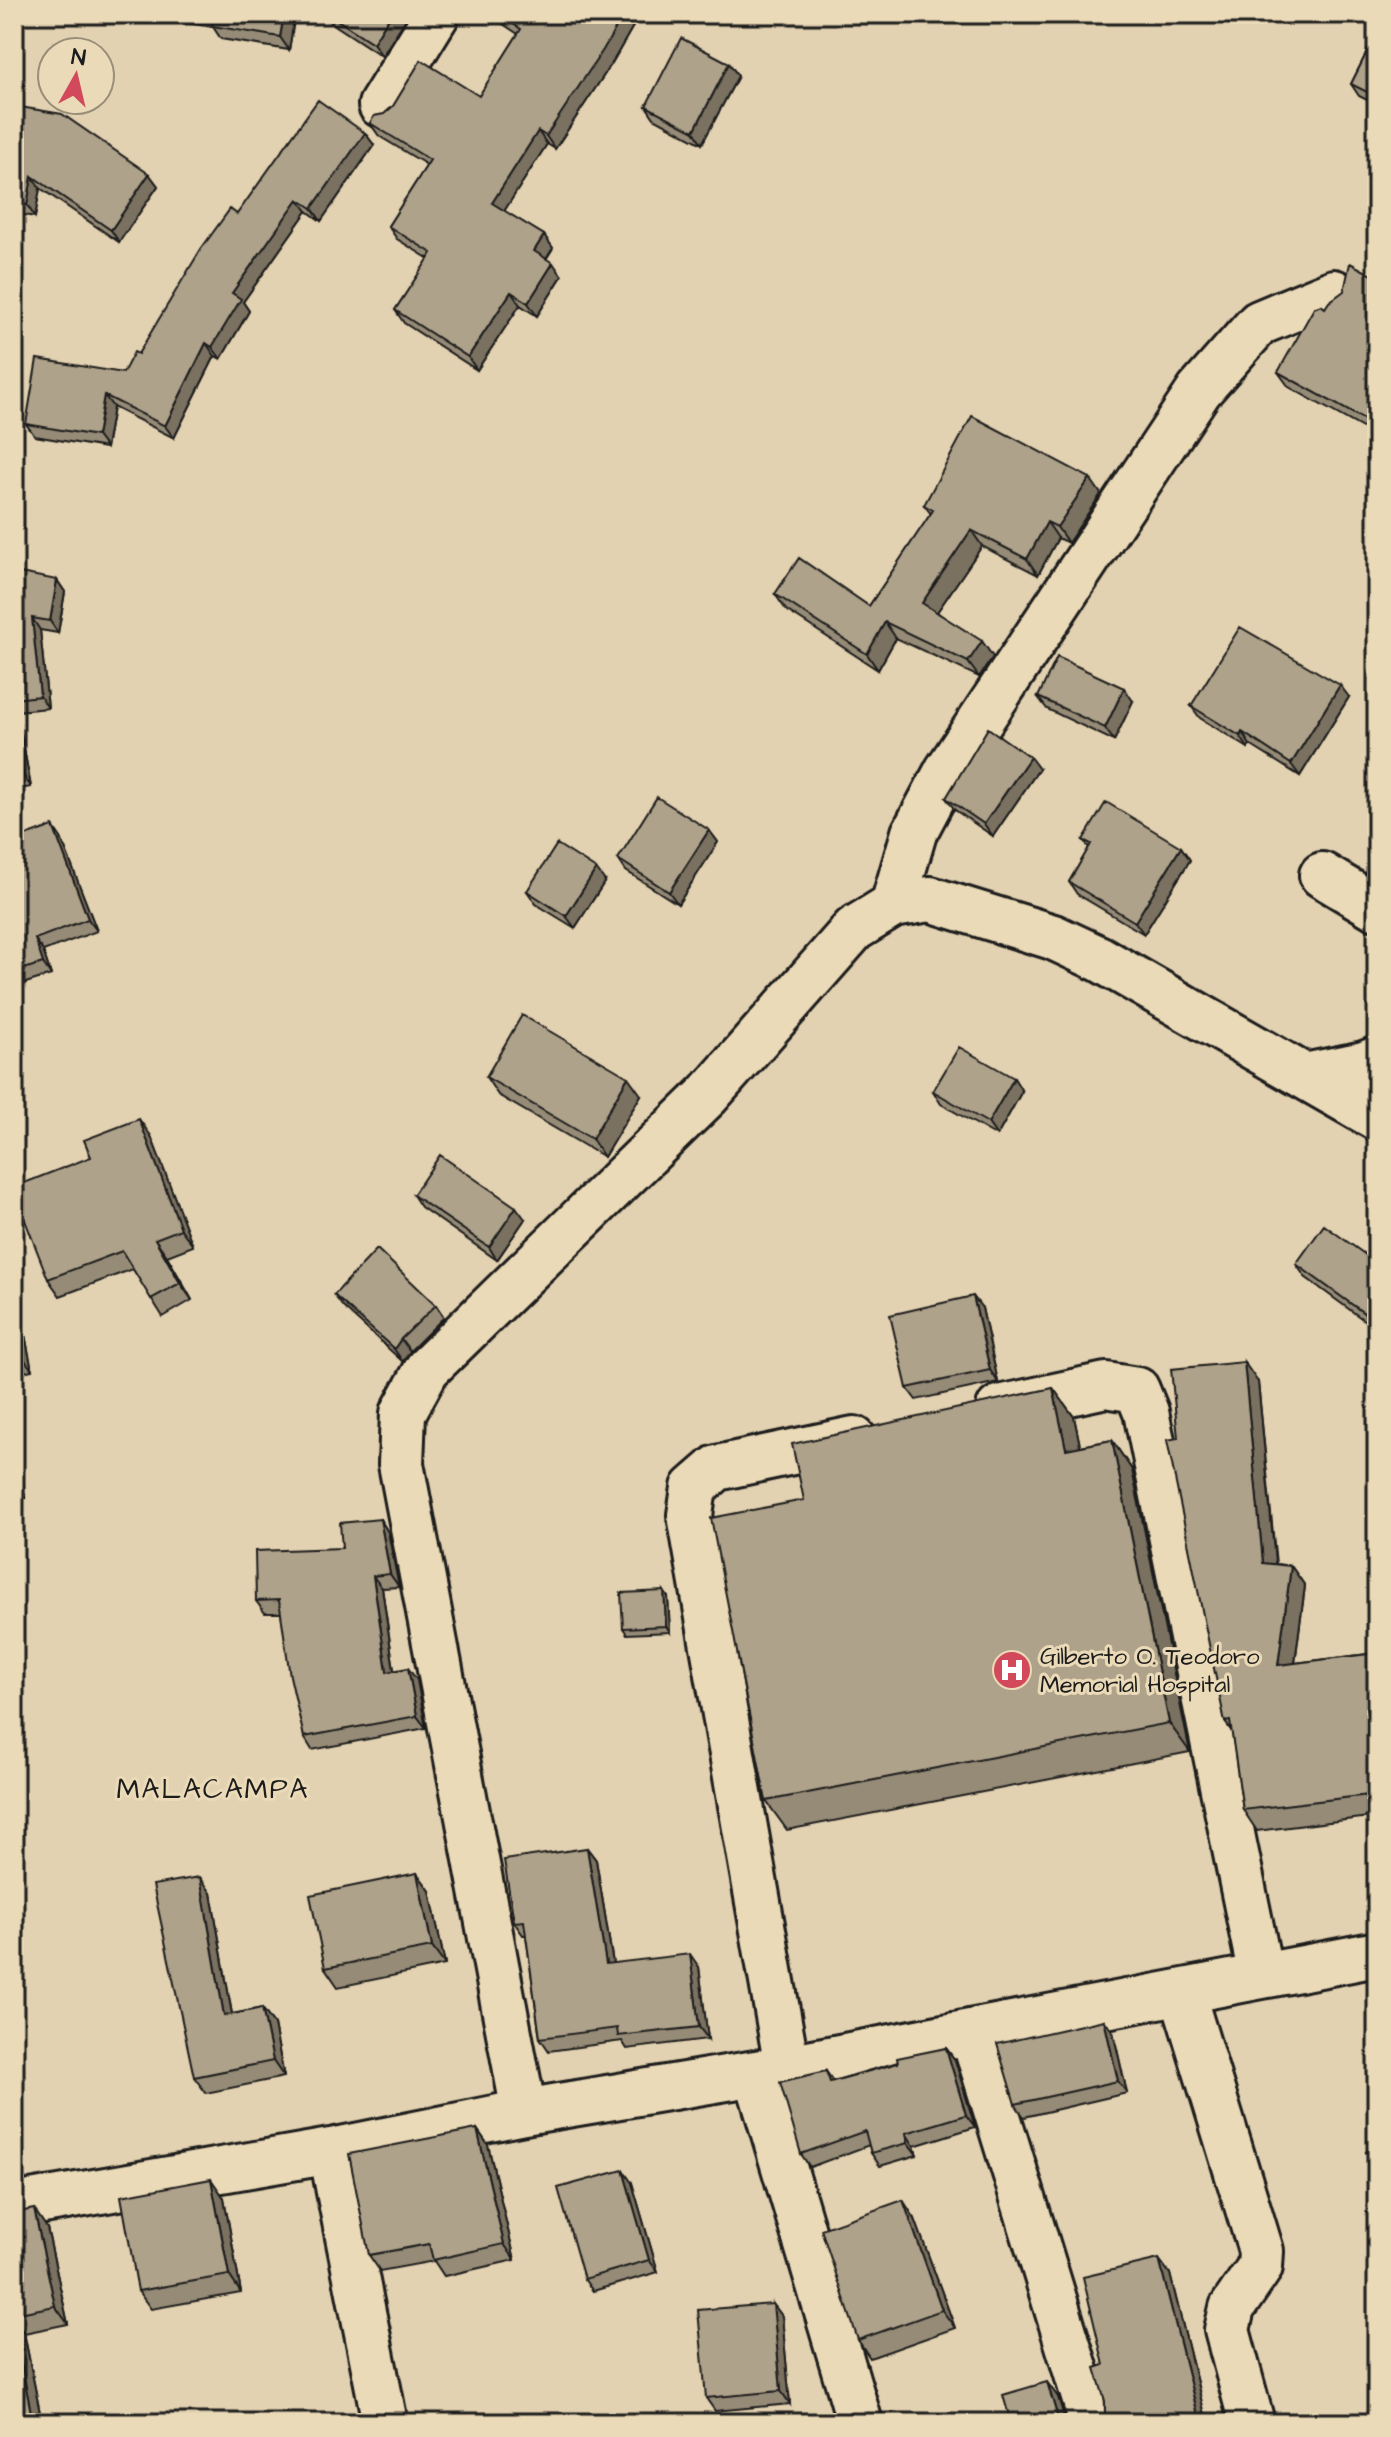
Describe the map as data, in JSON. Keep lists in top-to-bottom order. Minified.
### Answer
{"districts":["MALACAMPA"],"places":{"hospital":["Gilberto O. Teodoro Memorial Hospital"]},"north":"top"}
